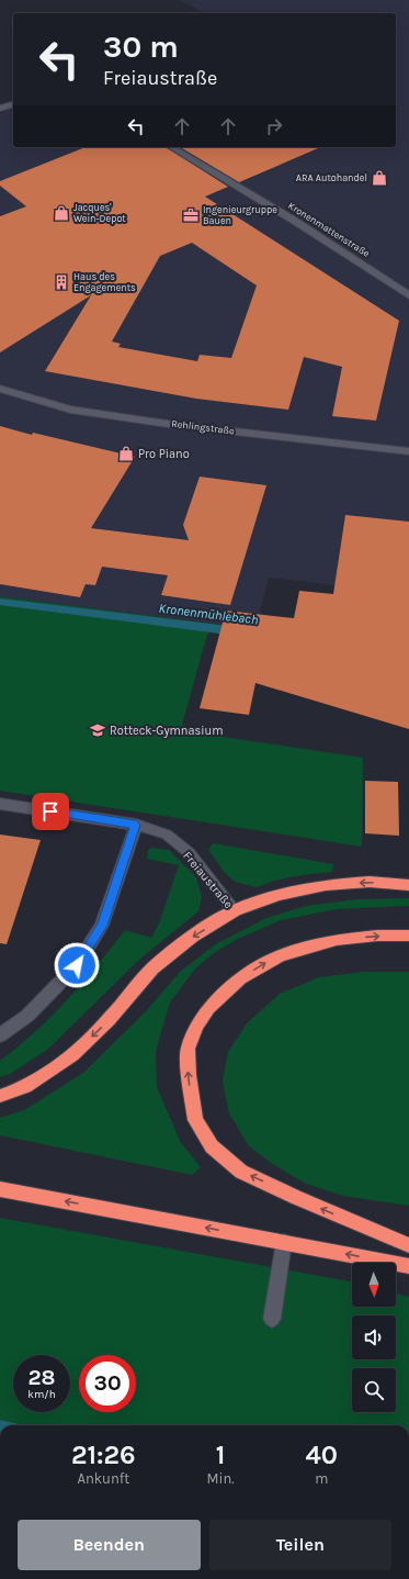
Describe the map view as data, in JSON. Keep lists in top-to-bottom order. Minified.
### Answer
{"streets":{"street":["Kronenmattenstraße","Rehlingstraße","Freiaustraße"]},"water":["Kronenmühlebach"],"places":{"shop":["ARA Autohandel","Jacques' Wein-Depot","Pro Piano"],"office":["Ingenieurgruppe Bauen"],"building":["Haus des Engagements"],"school or university":["Rotteck-Gymnasium"]},"north":"bottom","page":{"turn":["30 m","Freiaustraße"],"speed":"28 km/h","limit":"30","eta":["21:26","Ankunft","1","Min.","40","m"],"buttons":["Beenden","Teilen"]}}
